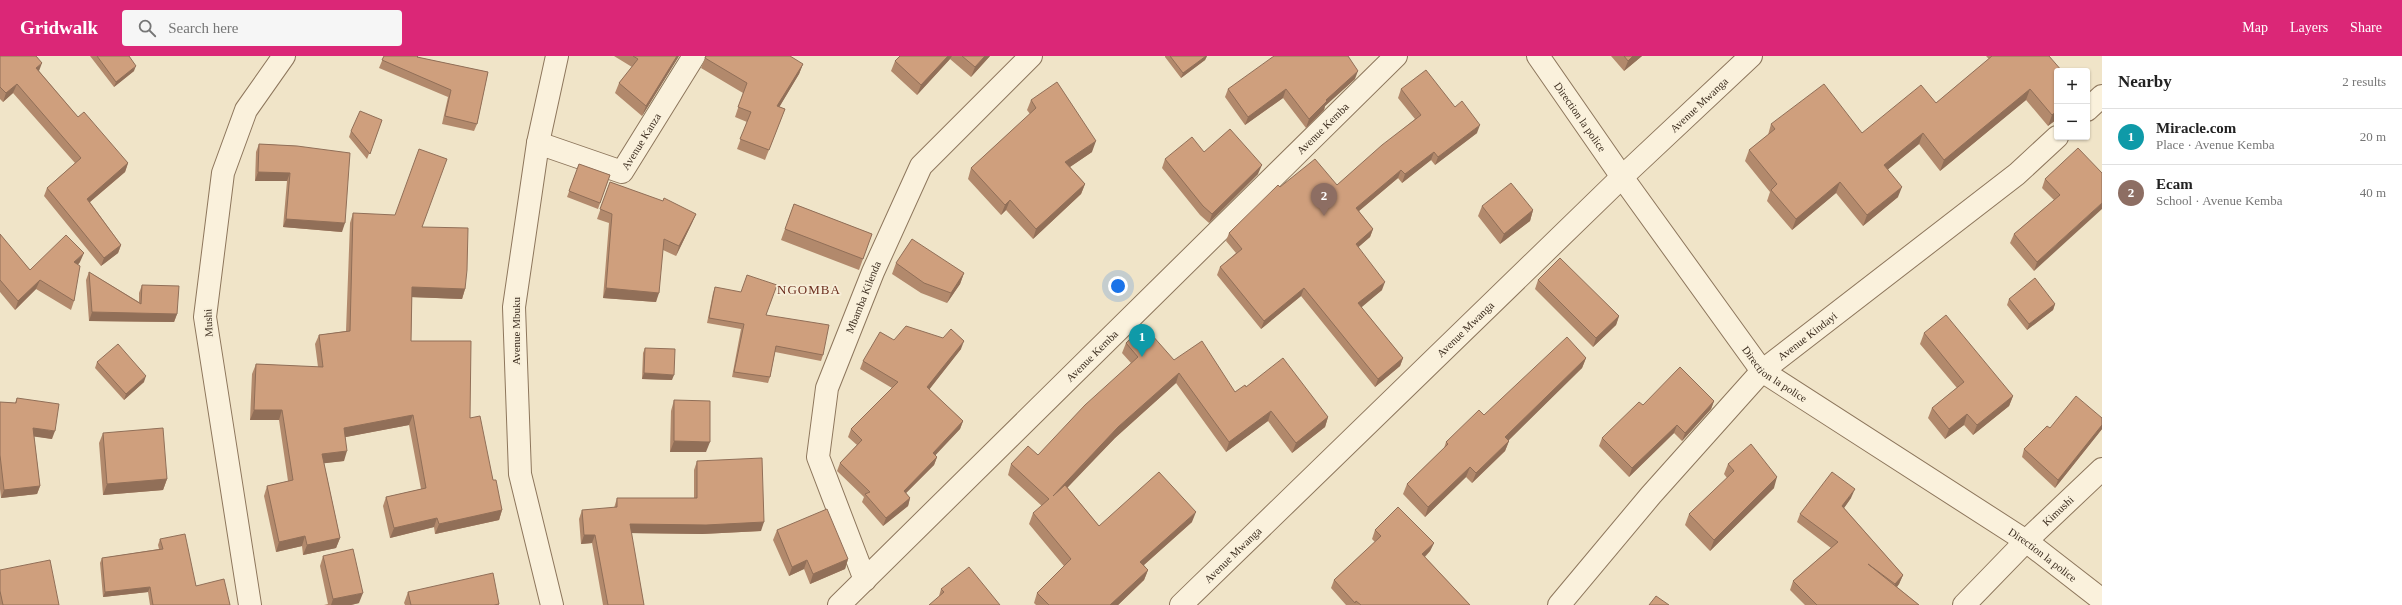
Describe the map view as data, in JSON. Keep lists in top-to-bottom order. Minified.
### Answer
{"streets":{"street":["Avenue Mwanga","Direction la police","Avenue Kemba","Avenue Kanza","Mbamba Kilenda","Mushi","Avenue Mbuku","Avenue Kindayi","Kimushi"]},"crossings":[["Avenue Mwanga","Direction la police"],["Direction la police","Avenue Kindayi"],["Direction la police","Kimushi"],["Avenue Kemba","Mbamba Kilenda"],["Avenue Kanza","Avenue Mbuku"]],"districts":["NGOMBA"],"page":{"header":"Gridwalk","search":"Search here","nav":["Map","Layers","Share"],"heading":["Nearby","2 results"],"map_buttons":["+","−"],"list":[{"mark":"1","name":"Miracle.com","note":"Place · Avenue Kemba","value":"20 m"},{"mark":"2","name":"Ecam","note":"School · Avenue Kemba","value":"40 m"}],"pins":["2","1"]}}
